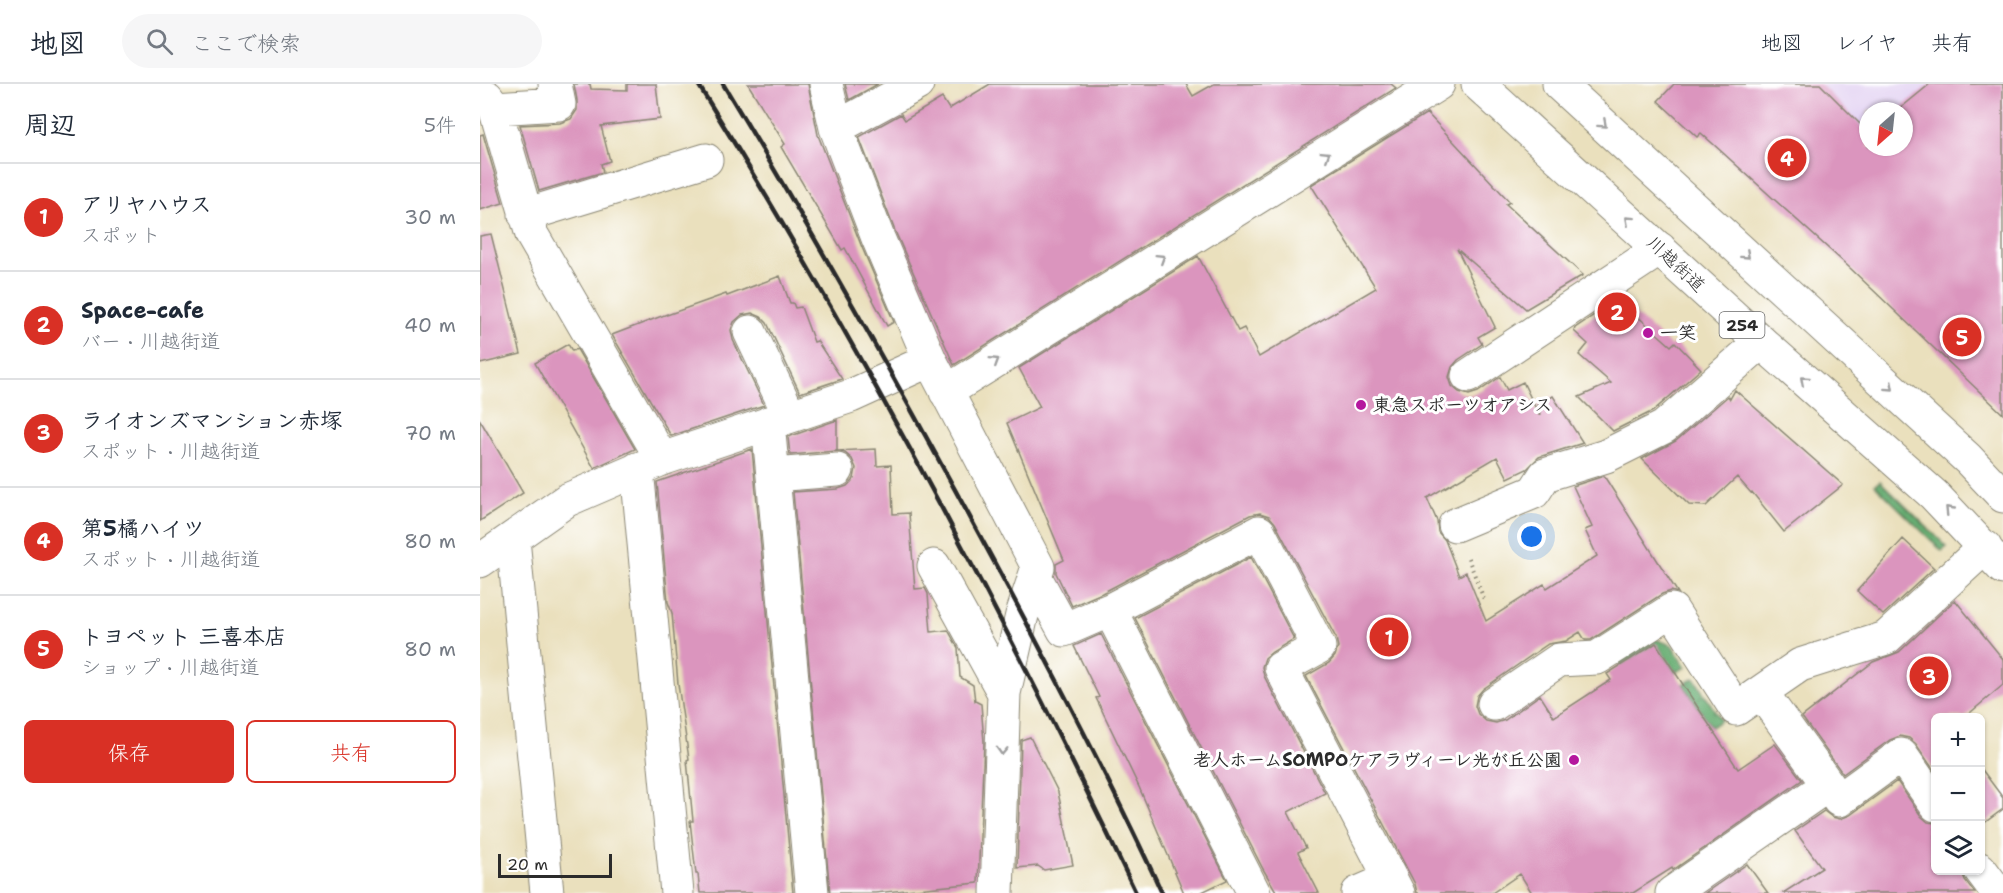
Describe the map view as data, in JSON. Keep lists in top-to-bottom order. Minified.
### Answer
{"streets":{"main road":["川越街道","254"]},"places":["一笑","東急スポーツオアシス","老人ホームSOMPOケアラヴィーレ光が丘公園"],"scale_bar":"20 m","north":"bottom left","page":{"header":"地図","search":"ここで検索","nav":["地図","レイヤ","共有"],"heading":["周辺","5件"],"pins":["4","2","5","1","3"],"list":[{"mark":"1","name":"アリヤハウス","note":"スポット","value":"30 m"},{"mark":"2","name":"Space-cafe","note":"バー · 川越街道","value":"40 m"},{"mark":"3","name":"ライオンズマンション赤塚","note":"スポット · 川越街道","value":"70 m"},{"mark":"4","name":"第5橘ハイツ","note":"スポット · 川越街道","value":"80 m"},{"mark":"5","name":"トヨペット 三喜本店","note":"ショップ · 川越街道","value":"80 m"}],"buttons":["保存","共有"],"map_buttons":["+","−"],"scale":"20 m"}}
